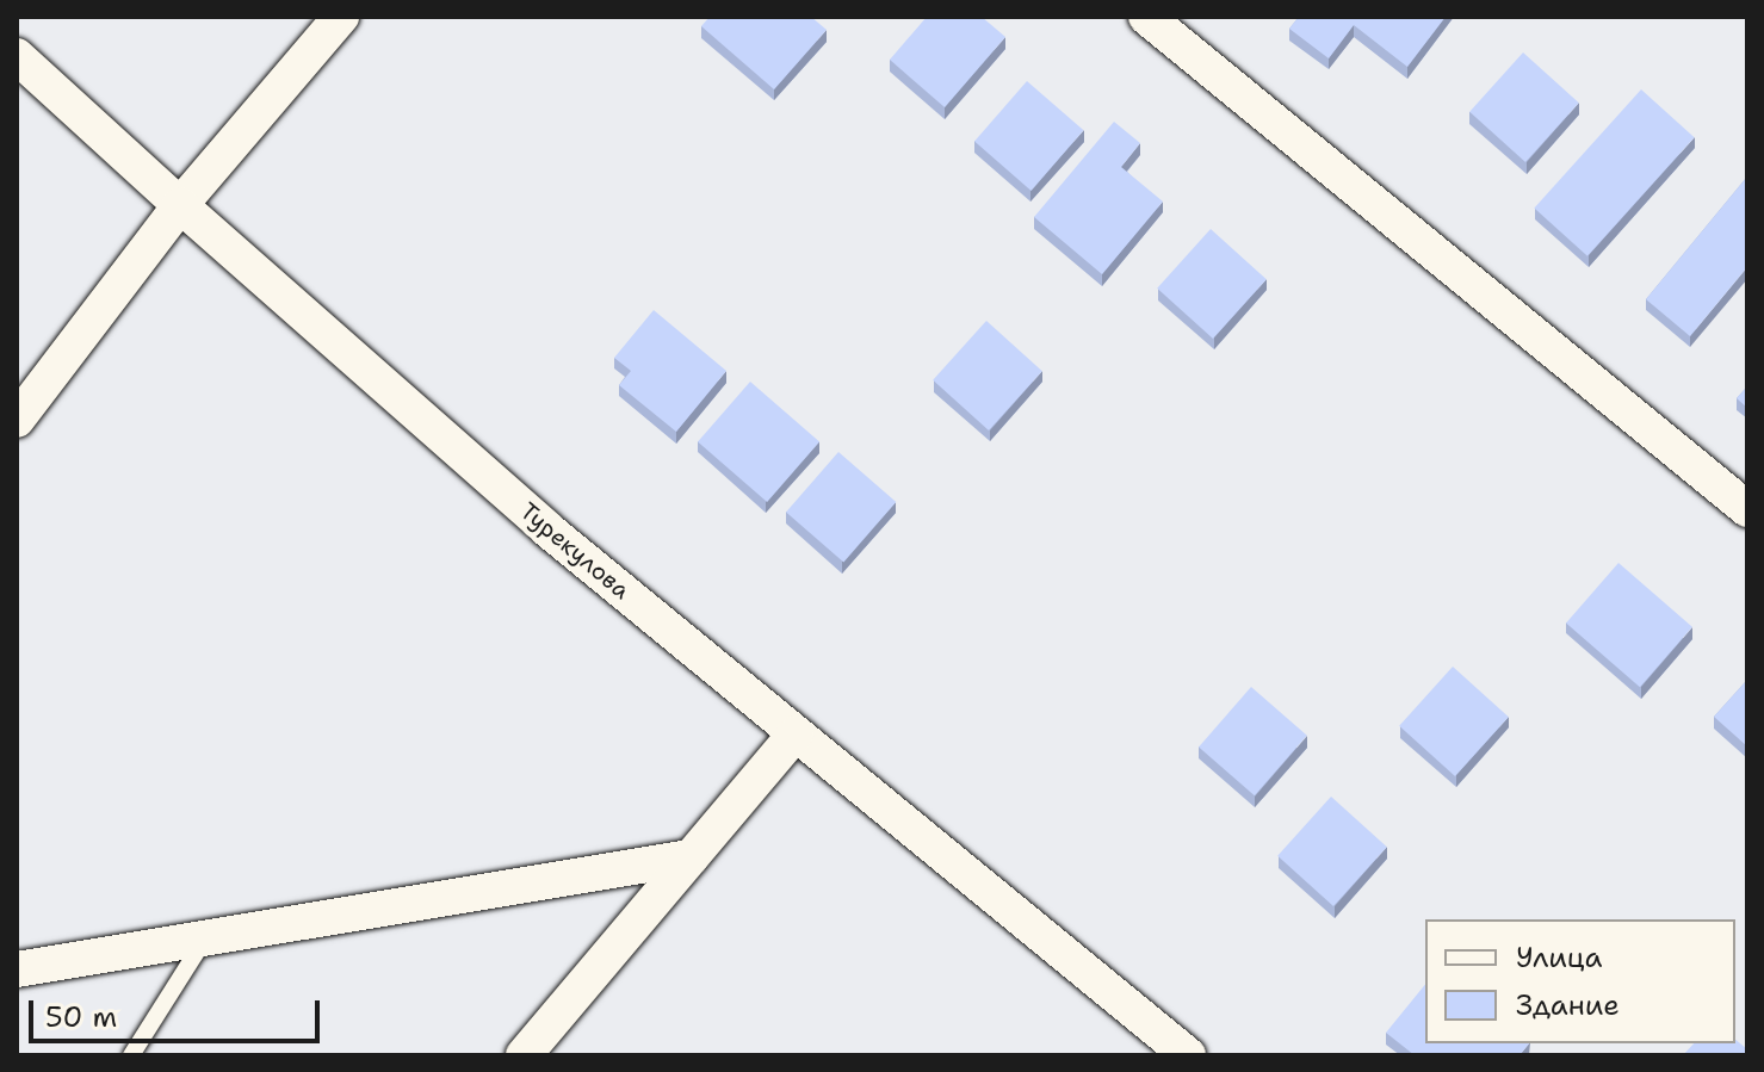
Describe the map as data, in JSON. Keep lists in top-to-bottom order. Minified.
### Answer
{"streets":{"street":["Турекулова"]},"legend":["Улица","Здание"],"scale_bar":"50 m"}
